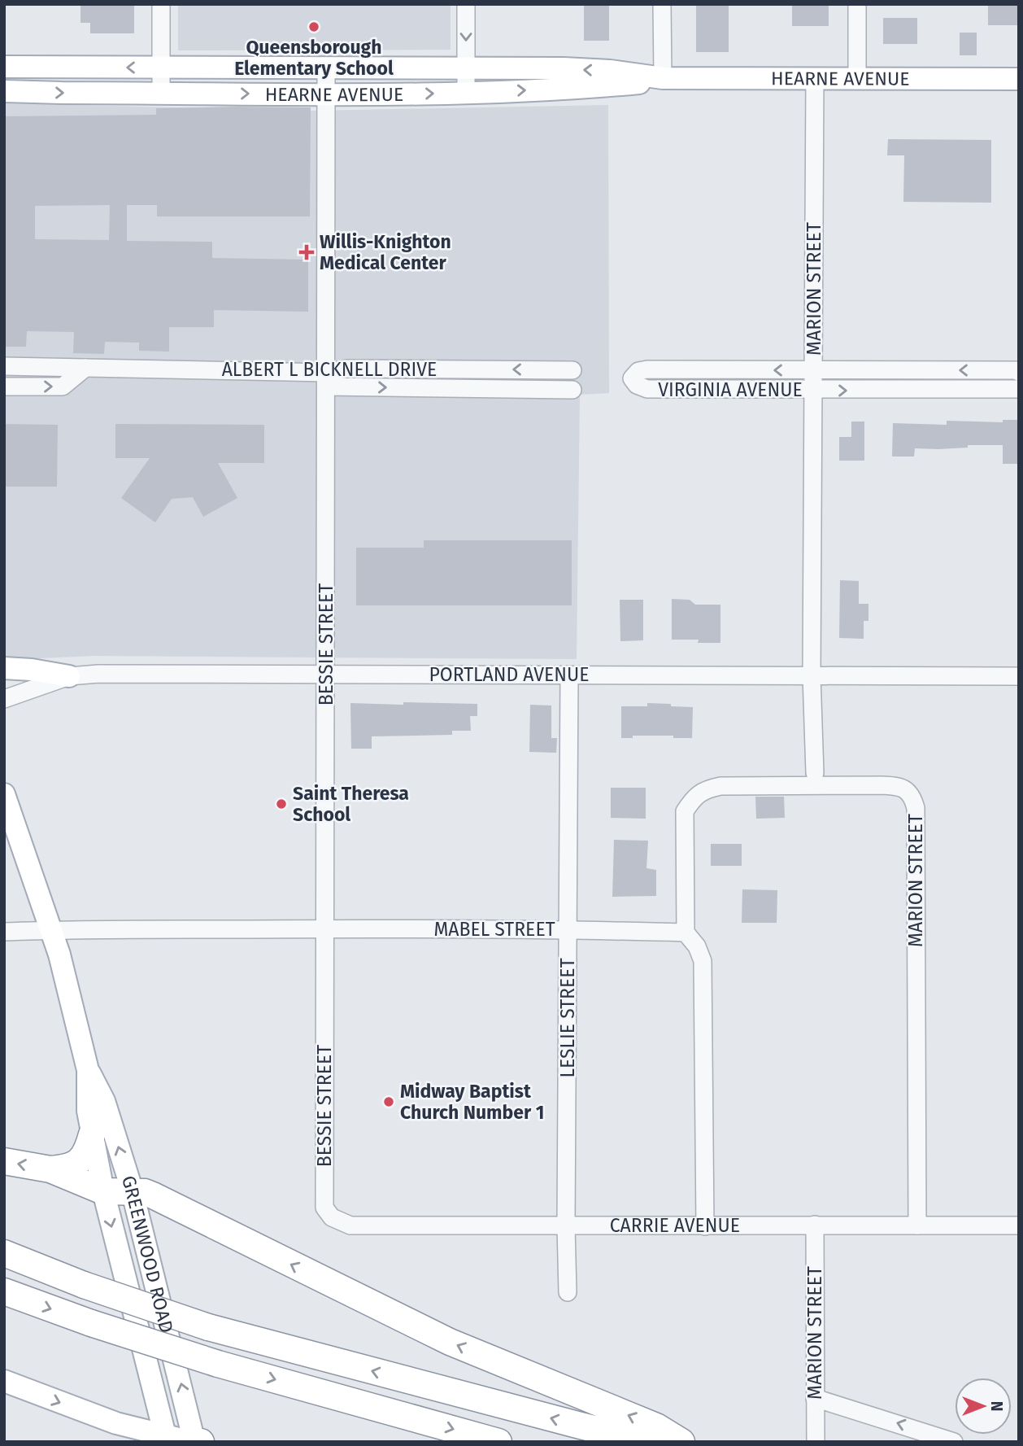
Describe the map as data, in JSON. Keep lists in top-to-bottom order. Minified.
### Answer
{"streets":{"main road":["HEARNE AVENUE","GREENWOOD ROAD"],"street":["MARION STREET","ALBERT L BICKNELL DRIVE","VIRGINIA AVENUE","BESSIE STREET","PORTLAND AVENUE","MABEL STREET","LESLIE STREET","CARRIE AVENUE"]},"crossings":[["HEARNE AVENUE","MARION STREET"],["HEARNE AVENUE","BESSIE STREET"],["MARION STREET","VIRGINIA AVENUE"],["MARION STREET","PORTLAND AVENUE"],["MARION STREET","MABEL STREET"],["MARION STREET","CARRIE AVENUE"],["ALBERT L BICKNELL DRIVE","BESSIE STREET"],["BESSIE STREET","PORTLAND AVENUE"],["BESSIE STREET","MABEL STREET"],["BESSIE STREET","CARRIE AVENUE"],["PORTLAND AVENUE","LESLIE STREET"],["MABEL STREET","LESLIE STREET"],["MABEL STREET","GREENWOOD ROAD"],["LESLIE STREET","CARRIE AVENUE"]],"places":{"other":["Queensborough Elementary School","Saint Theresa School","Midway Baptist Church Number 1"],"health":["Willis-Knighton Medical Center"]},"north":"right"}
